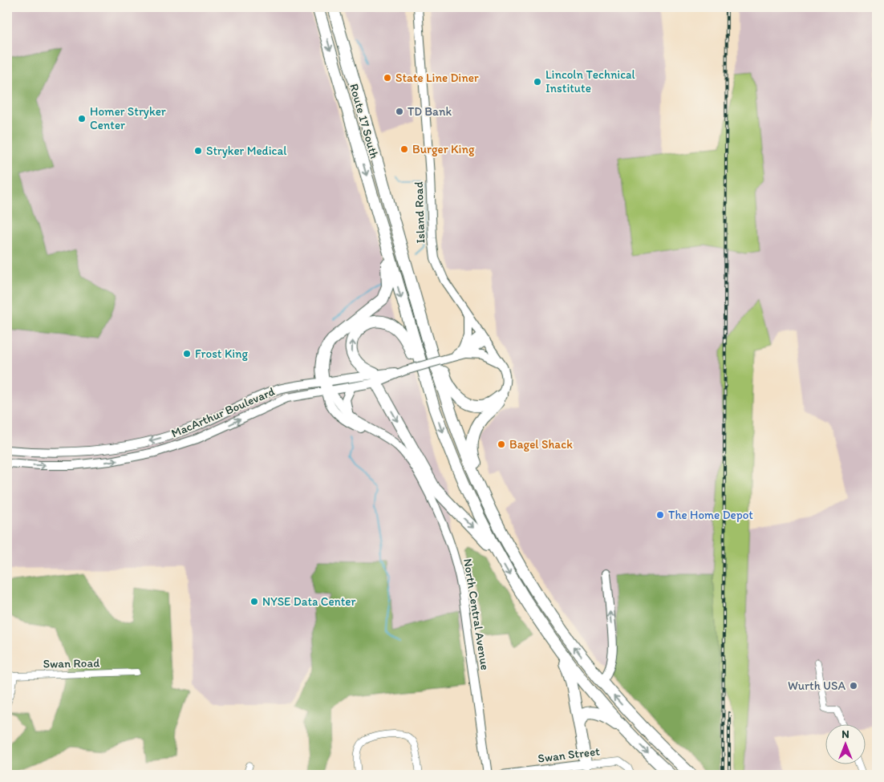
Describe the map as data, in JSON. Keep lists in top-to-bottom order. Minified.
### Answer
{"streets":{"highway":["Route 17 South"],"main road":["Island Road","MacArthur Boulevard","North Central Avenue","Swan Street"],"street":["Swan Road"]},"crossings":[["Island Road","MacArthur Boulevard"],["MacArthur Boulevard","North Central Avenue"]],"places":["State Line Diner","Lincoln Technical Institute","TD Bank","Homer Stryker Center","Burger King","Stryker Medical","Frost King","Bagel Shack","The Home Depot","NYSE Data Center","Wurth USA"],"north":"top"}
